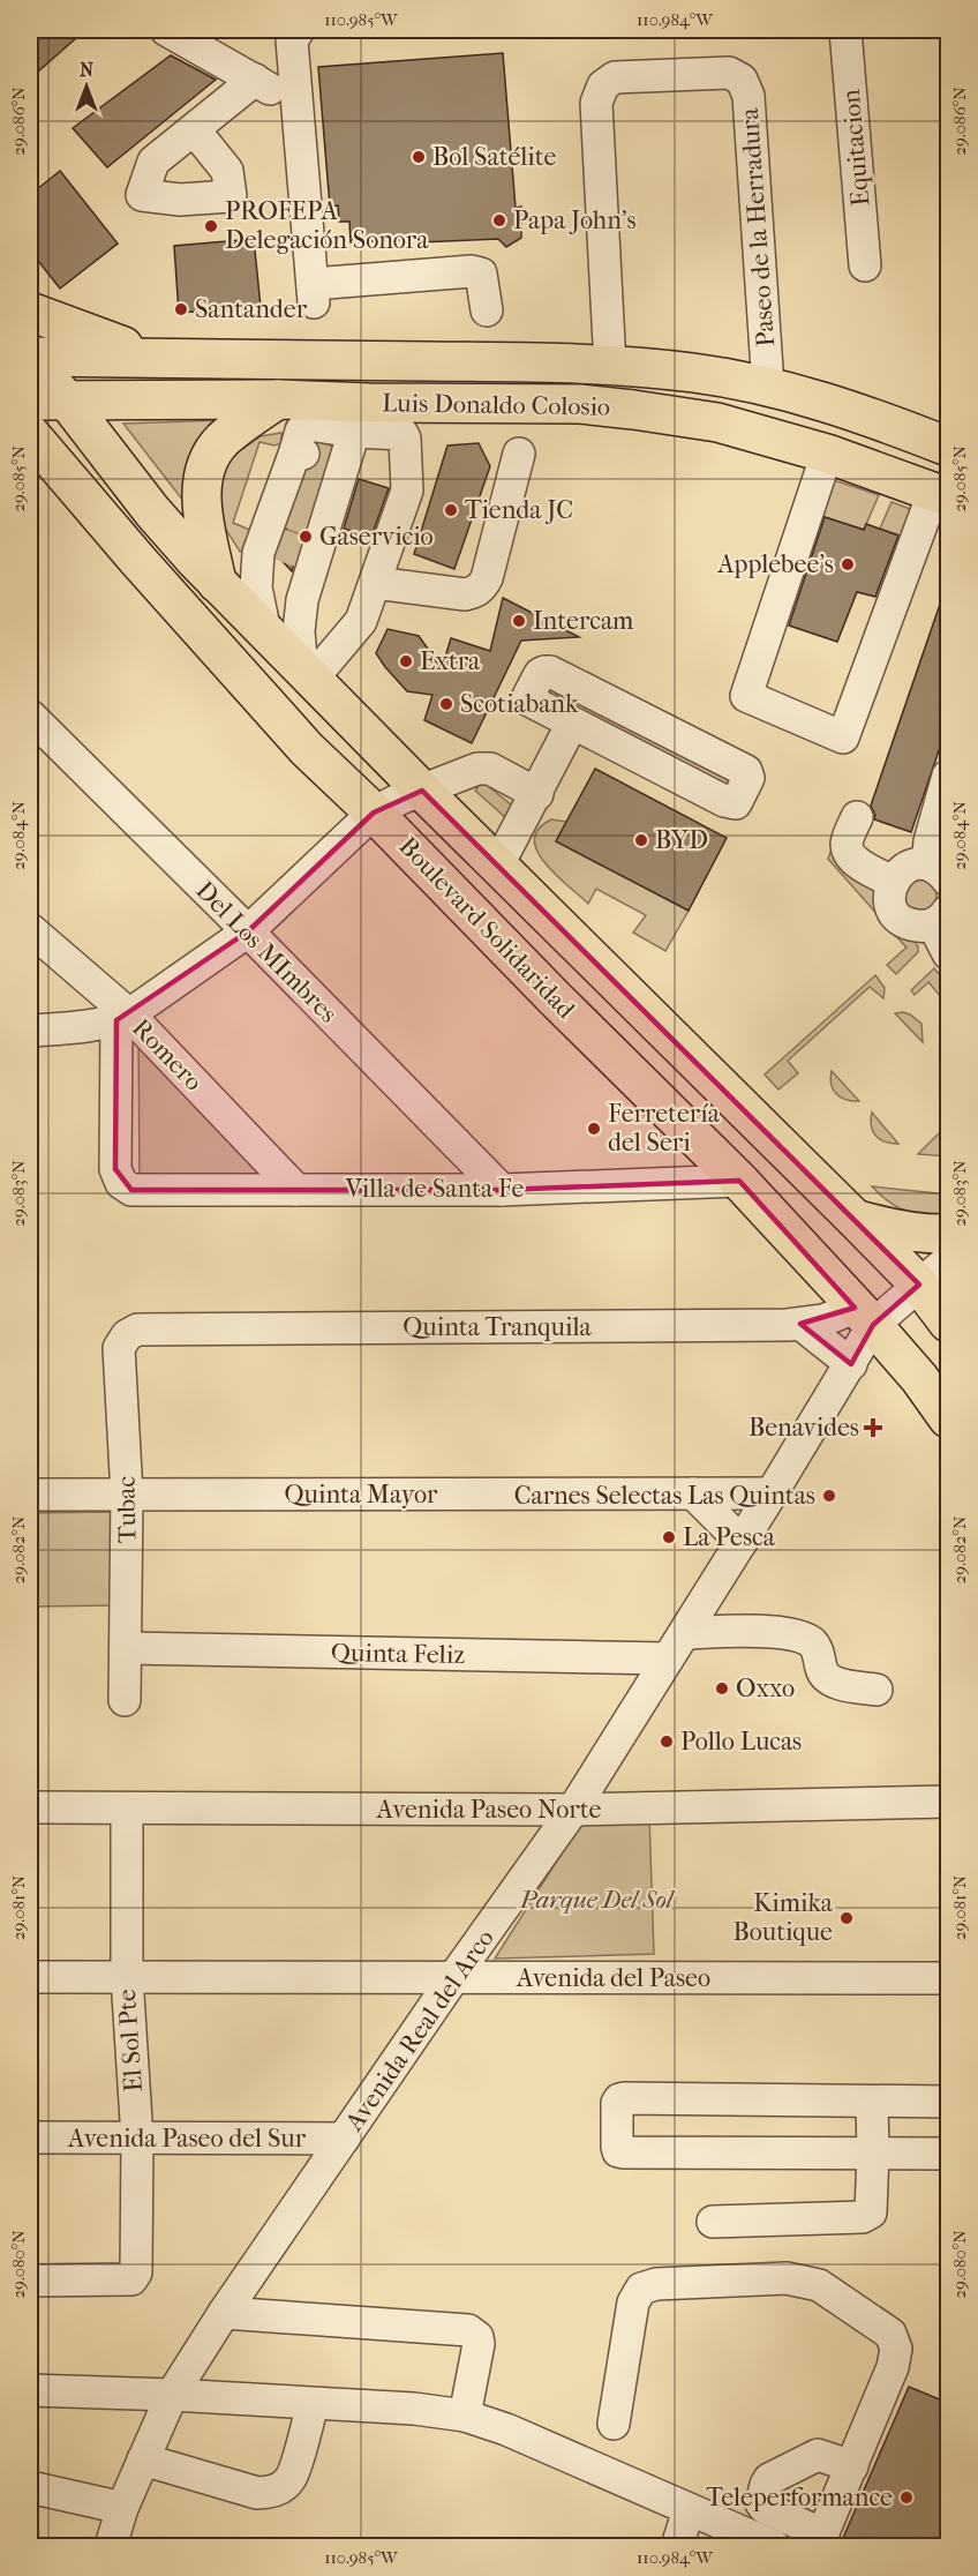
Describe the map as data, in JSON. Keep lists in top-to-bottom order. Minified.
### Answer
{"streets":{"main road":["Luis Donaldo Colosio","Boulevard Solidaridad"],"street":["Equitacion","Paseo de la Herradura","Del Los MImbres","Romero","Villa de Santa Fe","Quinta Tranquila","Quinta Mayor","Tubac","Quinta Feliz","Avenida Paseo Norte","Avenida del Paseo","Avenida Real del Arco","El Sol Pte","Avenida Paseo del Sur"]},"crossings":[["Paseo de la Herradura","Luis Donaldo Colosio"],["Luis Donaldo Colosio","Boulevard Solidaridad"],["Boulevard Solidaridad","Villa de Santa Fe"],["Boulevard Solidaridad","Quinta Tranquila"],["Boulevard Solidaridad","Avenida Real del Arco"],["Del Los MImbres","Villa de Santa Fe"],["Romero","Villa de Santa Fe"],["Quinta Tranquila","Tubac"],["Quinta Tranquila","Avenida Real del Arco"],["Quinta Mayor","Tubac"],["Quinta Mayor","Avenida Real del Arco"],["Tubac","Quinta Feliz"],["Quinta Feliz","Avenida Real del Arco"],["Avenida Paseo Norte","Avenida Real del Arco"],["Avenida Paseo Norte","El Sol Pte"],["Avenida del Paseo","Avenida Real del Arco"],["Avenida del Paseo","El Sol Pte"],["Avenida Real del Arco","Avenida Paseo del Sur"],["El Sol Pte","Avenida Paseo del Sur"]],"parks":["Parque Del Sol"],"places":{"other":["Bol Satélite","Papa John's","PROFEPA Delegación Sonora","Santander","Tienda JC","Gaservicio","Applebee's","Intercam","Extra","Scotiabank","BYD","Ferretería del Seri","Carnes Selectas Las Quintas","La Pesca","Oxxo","Pollo Lucas","Kimika Boutique","Teleperformance"],"health":["Benavides"]},"north":"top","coordinates":["110.985°W","110.984°W","29.086°N","29.085°N","29.084°N","29.083°N","29.082°N","29.081°N","29.080°N"]}
